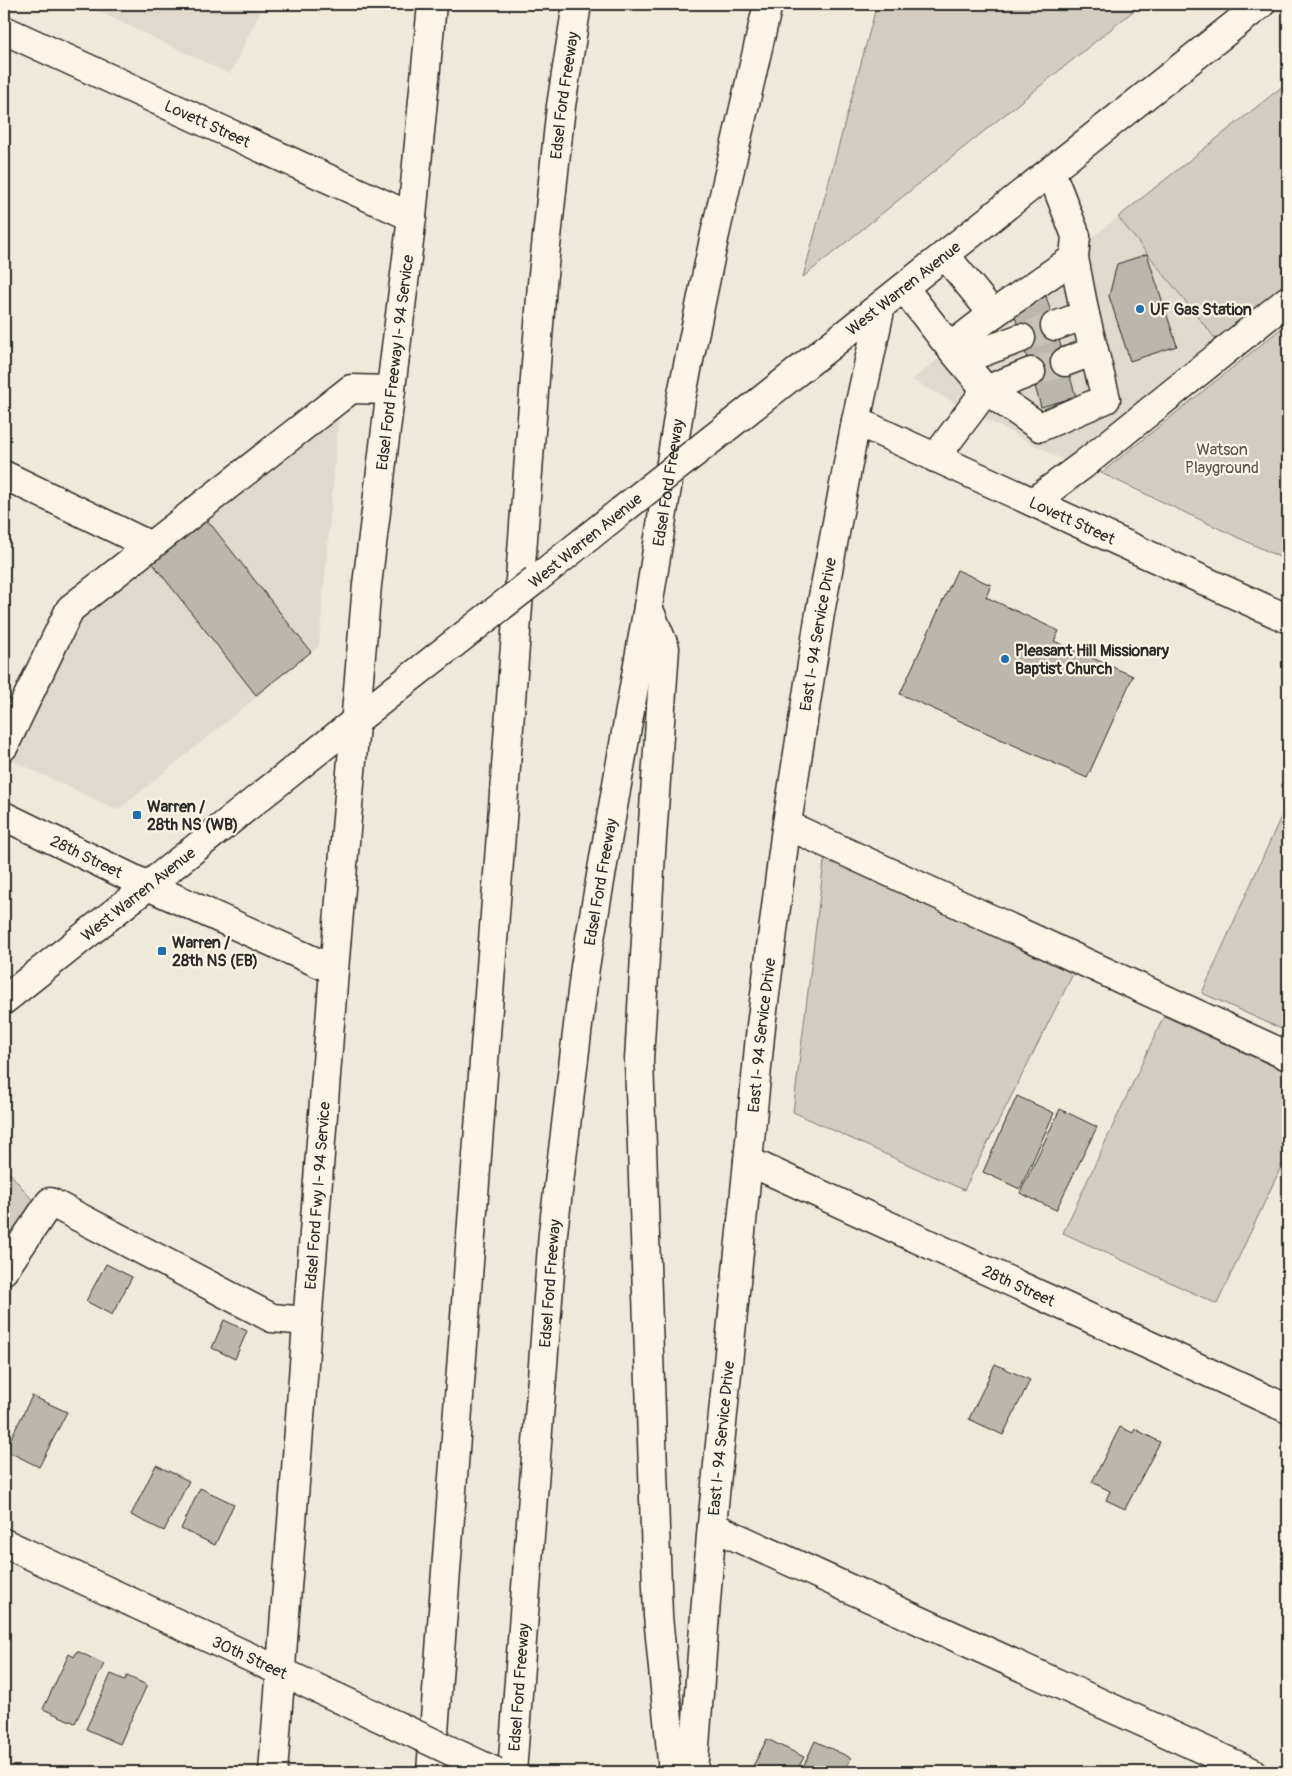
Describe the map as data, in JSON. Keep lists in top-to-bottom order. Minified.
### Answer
{"streets":{"main road":["Edsel Ford Freeway","Lovett Street","West Warren Avenue","Edsel Ford Freeway I- 94 Service","East I- 94 Service Drive","28th Street","Edsel Ford Fwy I- 94 Service","30th Street"]},"crossings":[["Lovett Street","Edsel Ford Freeway I- 94 Service"],["Lovett Street","East I- 94 Service Drive"],["West Warren Avenue","Edsel Ford Freeway I- 94 Service"],["West Warren Avenue","East I- 94 Service Drive"],["West Warren Avenue","28th Street"],["West Warren Avenue","Edsel Ford Fwy I- 94 Service"],["Edsel Ford Freeway I- 94 Service","Edsel Ford Fwy I- 94 Service"],["East I- 94 Service Drive","28th Street"],["28th Street","Edsel Ford Fwy I- 94 Service"],["Edsel Ford Fwy I- 94 Service","30th Street"]],"parks":["Watson Playground"],"places":{"other":["UF Gas Station","Pleasant Hill Missionary Baptist Church"],"transit":["Warren / 28th NS (WB)","Warren / 28th NS (EB)"]}}
